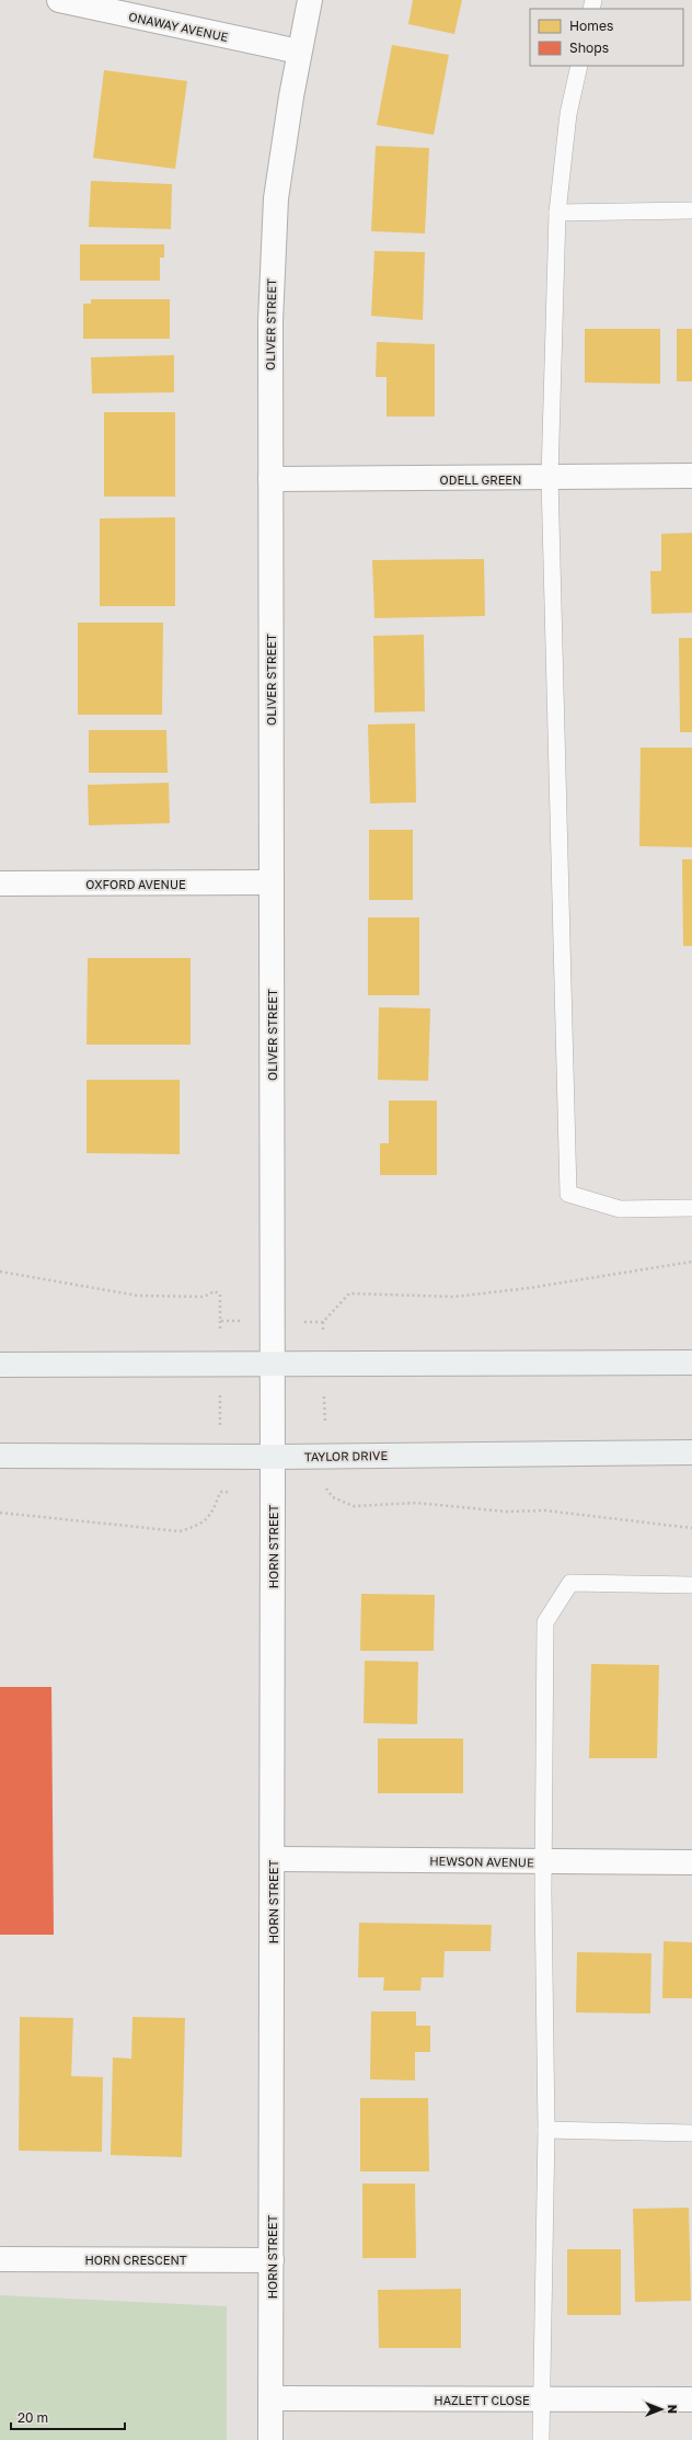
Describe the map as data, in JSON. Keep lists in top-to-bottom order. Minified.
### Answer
{"streets":{"main road":["TAYLOR DRIVE"],"street":["ONAWAY AVENUE","OLIVER STREET","ODELL GREEN","OXFORD AVENUE","HORN STREET","HEWSON AVENUE","HORN CRESCENT","HAZLETT CLOSE"]},"crossings":[["ONAWAY AVENUE","OLIVER STREET"],["OLIVER STREET","ODELL GREEN"],["OLIVER STREET","OXFORD AVENUE"],["OLIVER STREET","HORN STREET"],["TAYLOR DRIVE","HORN STREET"],["HORN STREET","HEWSON AVENUE"],["HORN STREET","HORN CRESCENT"],["HORN STREET","HAZLETT CLOSE"]],"legend":["Homes","Shops"],"scale_bar":"20 m","north":"right"}
